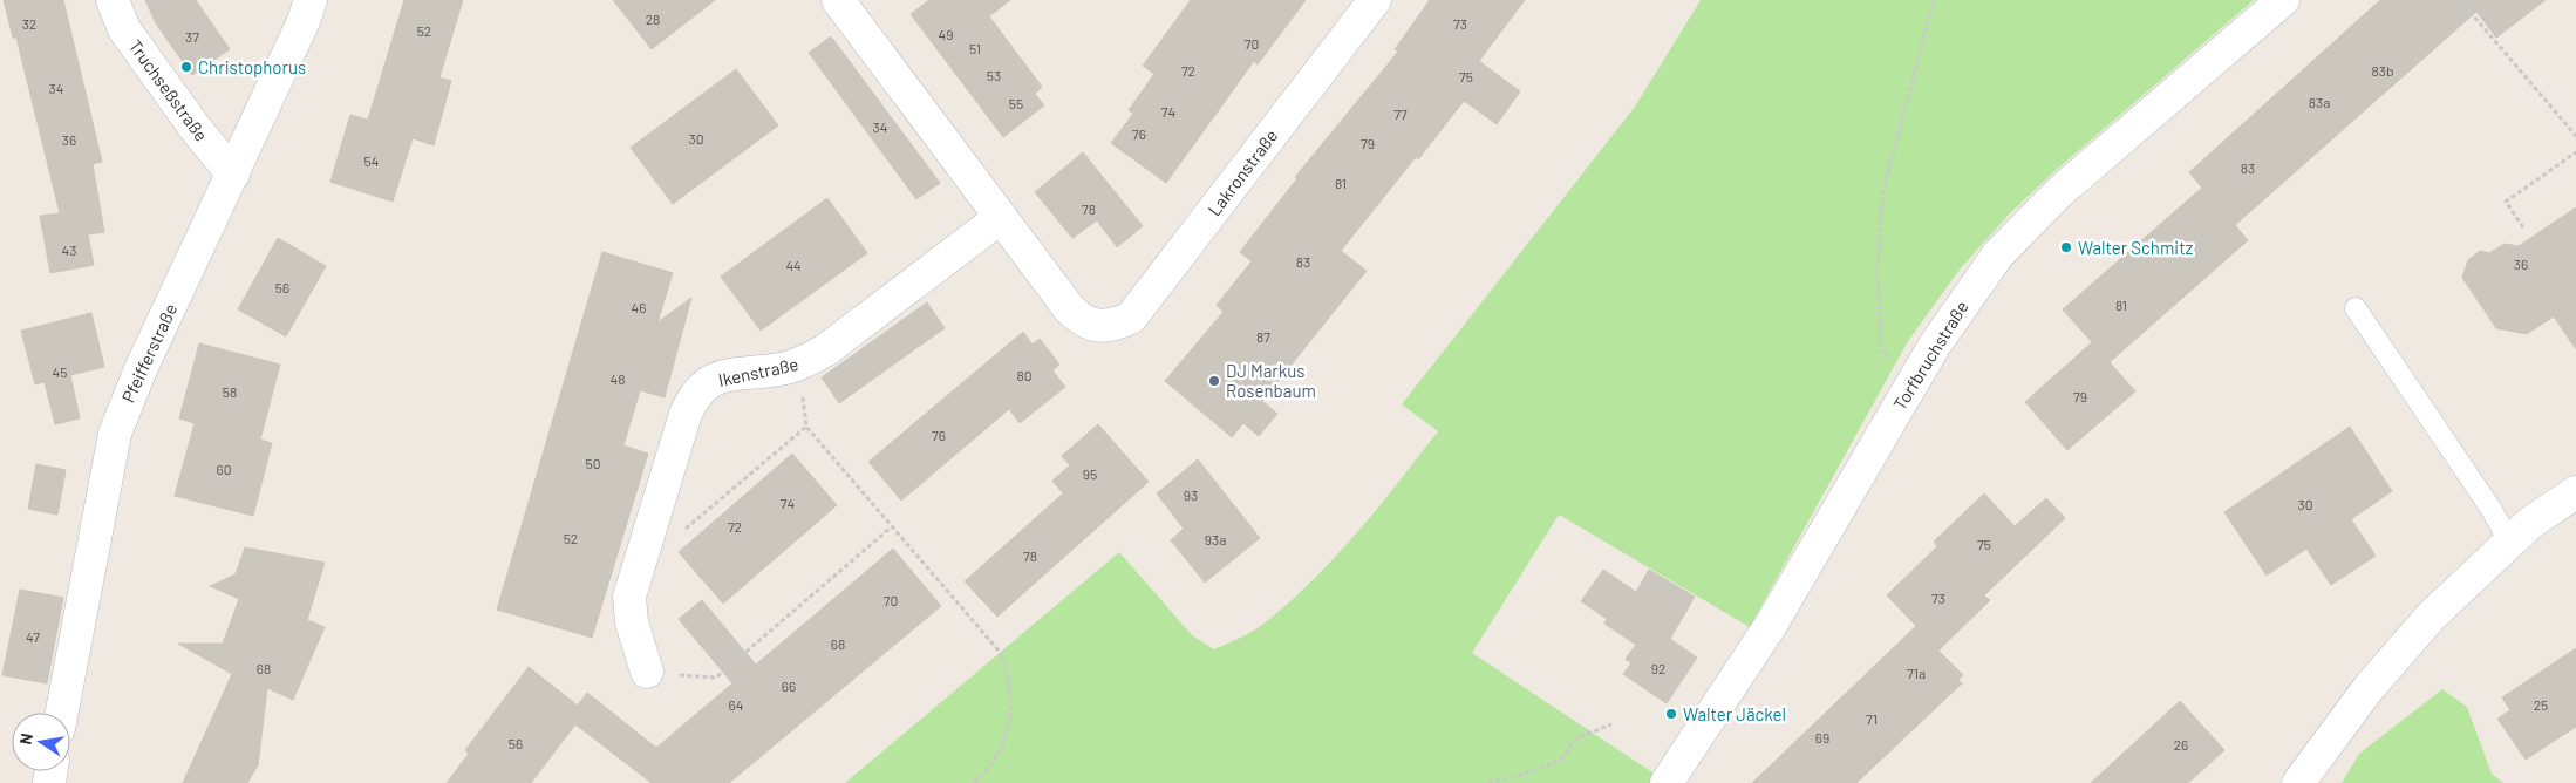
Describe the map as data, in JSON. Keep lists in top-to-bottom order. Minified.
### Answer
{"streets":{"street":["Truchseßstraße","Lakronstraße","Pfeifferstraße","Torfbruchstraße","Ikenstraße"]},"crossings":[["Truchseßstraße","Pfeifferstraße"],["Lakronstraße","Ikenstraße"]],"places":["Christophorus","Walter Schmitz","DJ Markus Rosenbaum","Walter Jäckel"],"house_numbers":["28","32","73","52","49","37","70","51","72","83b","53","75","34","83a","55","74","77","34","76","30","36","79","54","83","81","78","43","83","36","44","56","81","46","87","45","80","48","58","79","76","50","60","95","93","74","30","72","52","93a","75","78","73","70","47","68","68","92","71a","66","64","25","71","69","56","26"],"north":"left"}
